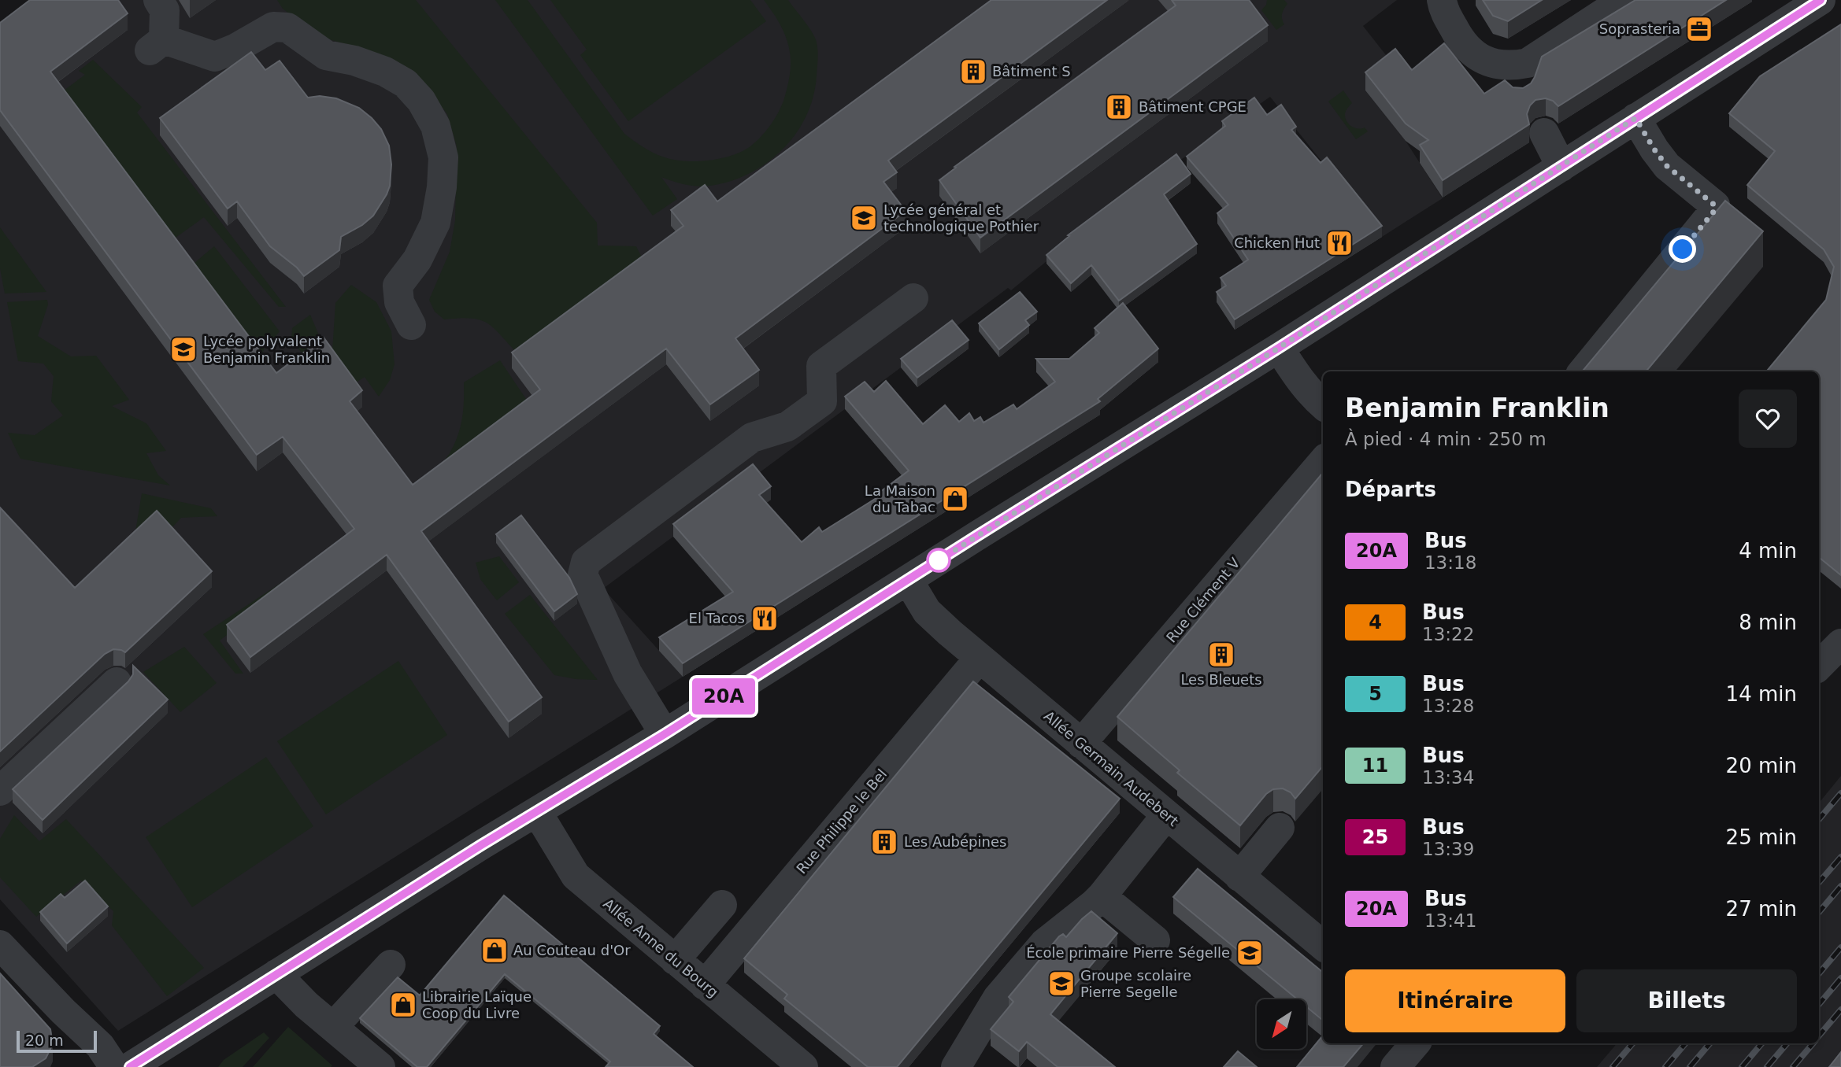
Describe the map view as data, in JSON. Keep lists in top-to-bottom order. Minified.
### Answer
{"streets":{"street":["Rue Clément V","Allée Germain Audebert","Rue Philippe le Bel","Allée Anne du Bourg"]},"crossings":[["Rue Clément V","Allée Germain Audebert"],["Allée Germain Audebert","Rue Philippe le Bel"],["Rue Philippe le Bel","Allée Anne du Bourg"]],"places":{"office":["Soprasteria"],"building":["Bâtiment S","Bâtiment CPGE","Les Bleuets","Les Aubépines"],"school or university":["Lycée général et technologique Pothier","Lycée polyvalent Benjamin Franklin","École primaire Pierre Ségelle","Groupe scolaire Pierre Segelle"],"restaurant":["Chicken Hut","El Tacos"],"shop":["La Maison du Tabac","Au Couteau d'Or","Librairie Laïque Coop du Livre"]},"lines":["bus line 20A"],"scale_bar":"20 m","north":"bottom left","page":{"on_map":"20A","heading":[["Benjamin Franklin","À pied · 4 min · 250 m"],"Départs"],"list":[{"mark":"20A","name":"Bus","note":"13:18","value":"4 min"},{"mark":"4","name":"Bus","note":"13:22","value":"8 min"},{"mark":"5","name":"Bus","note":"13:28","value":"14 min"},{"mark":"11","name":"Bus","note":"13:34","value":"20 min"},{"mark":"25","name":"Bus","note":"13:39","value":"25 min"},{"mark":"20A","name":"Bus","note":"13:41","value":"27 min"}],"buttons":["Itinéraire","Billets"],"scale":"20 m"}}
